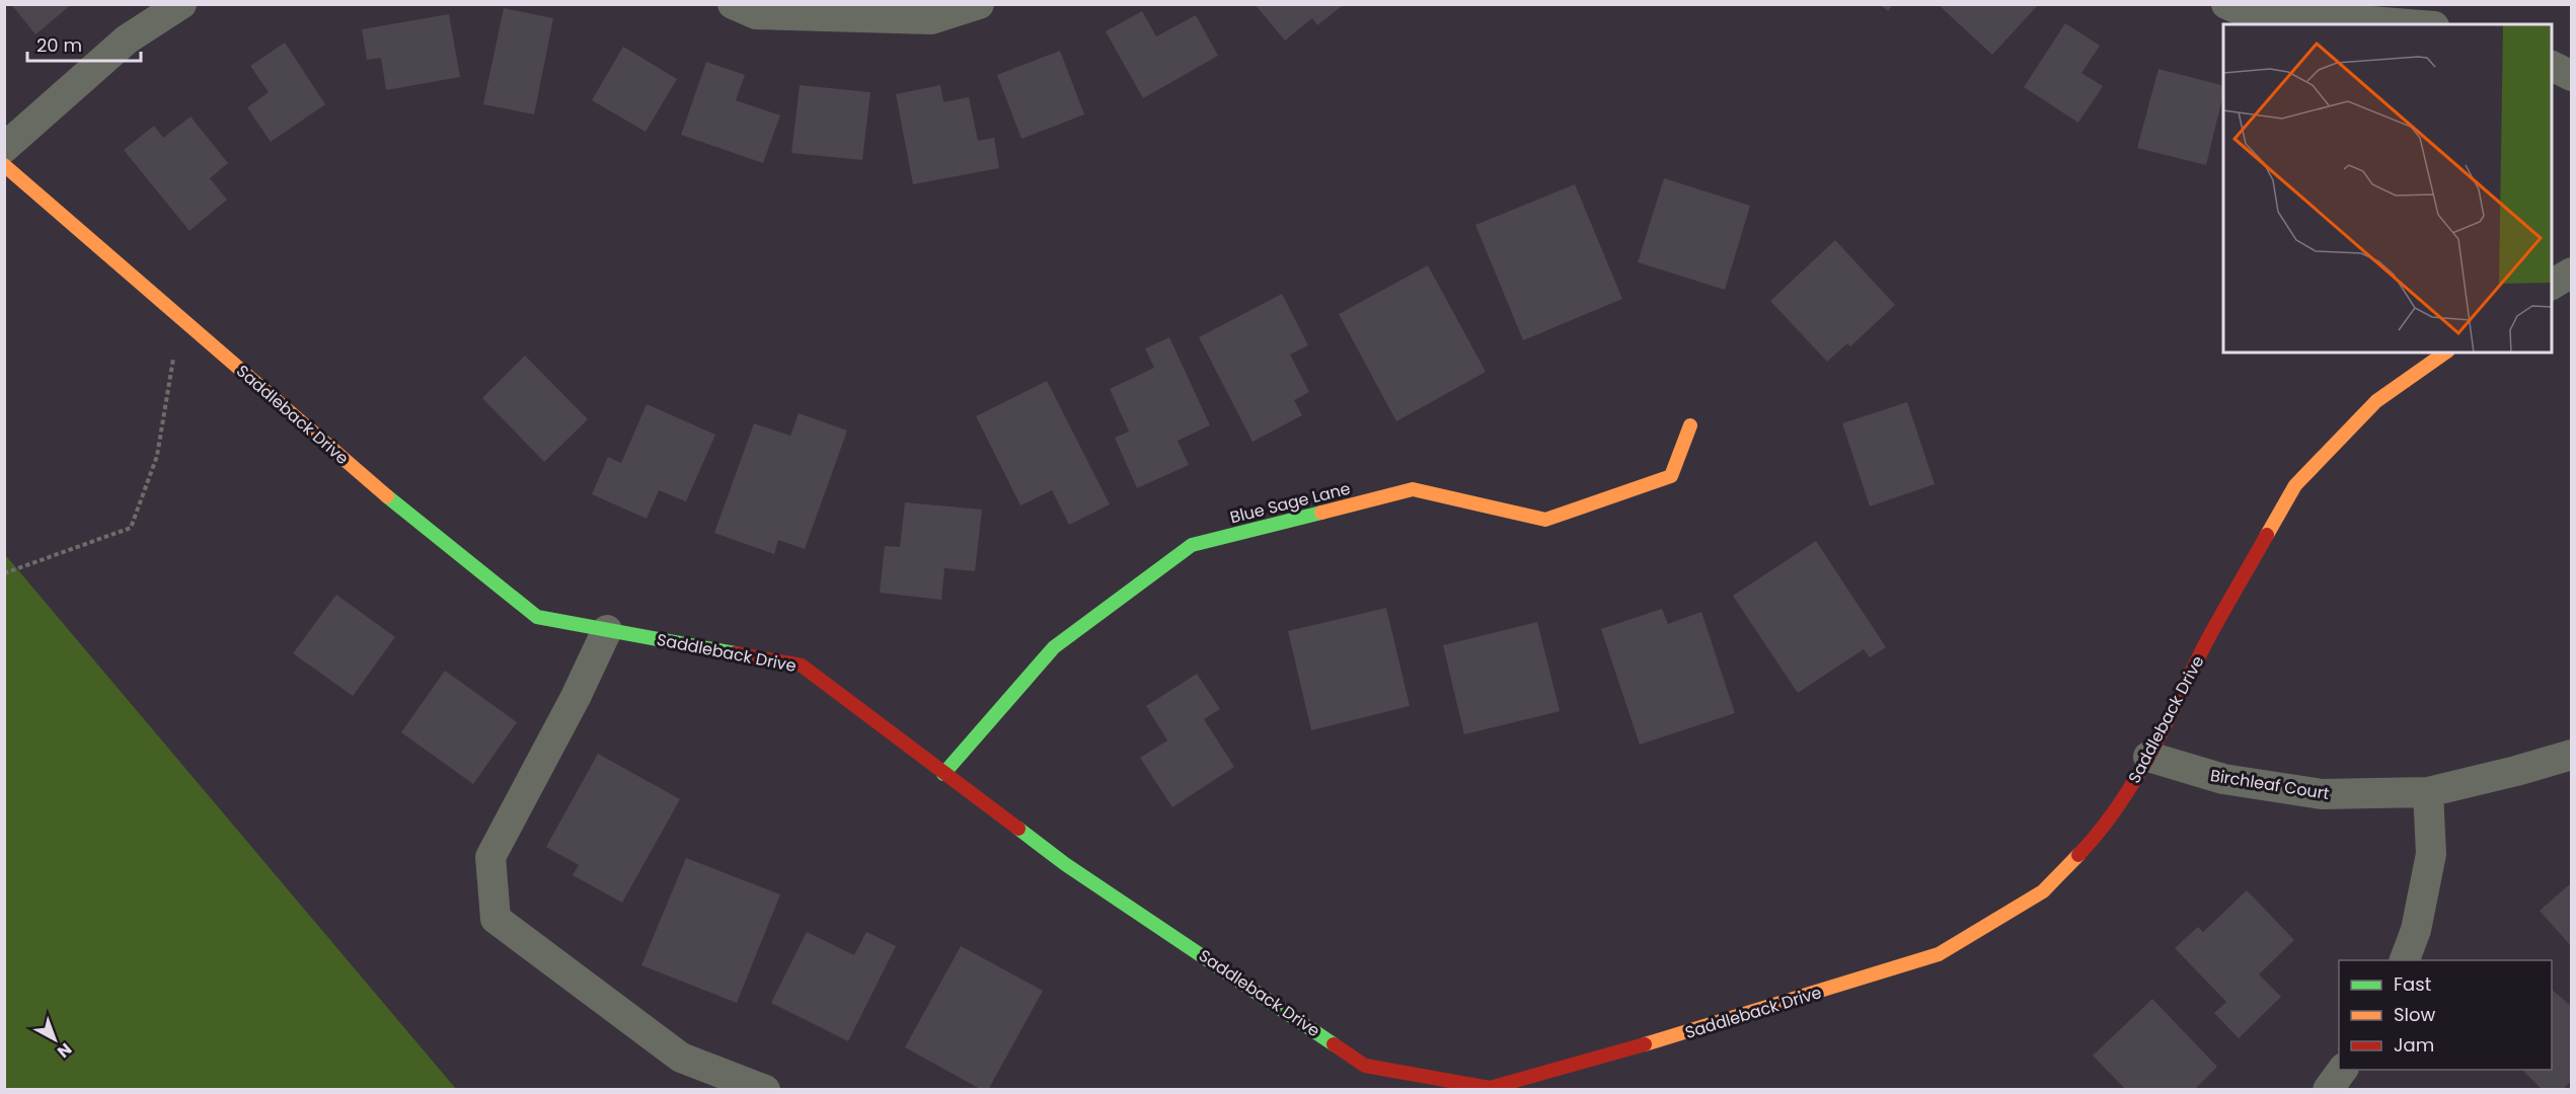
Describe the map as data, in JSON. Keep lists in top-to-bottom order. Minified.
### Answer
{"streets":{"street":["Saddleback Drive","Blue Sage Lane","Birchleaf Court"]},"crossings":[["Saddleback Drive","Blue Sage Lane"],["Saddleback Drive","Birchleaf Court"]],"legend":["Fast","Slow","Jam"],"scale_bar":"20 m","north":"bottom right"}
